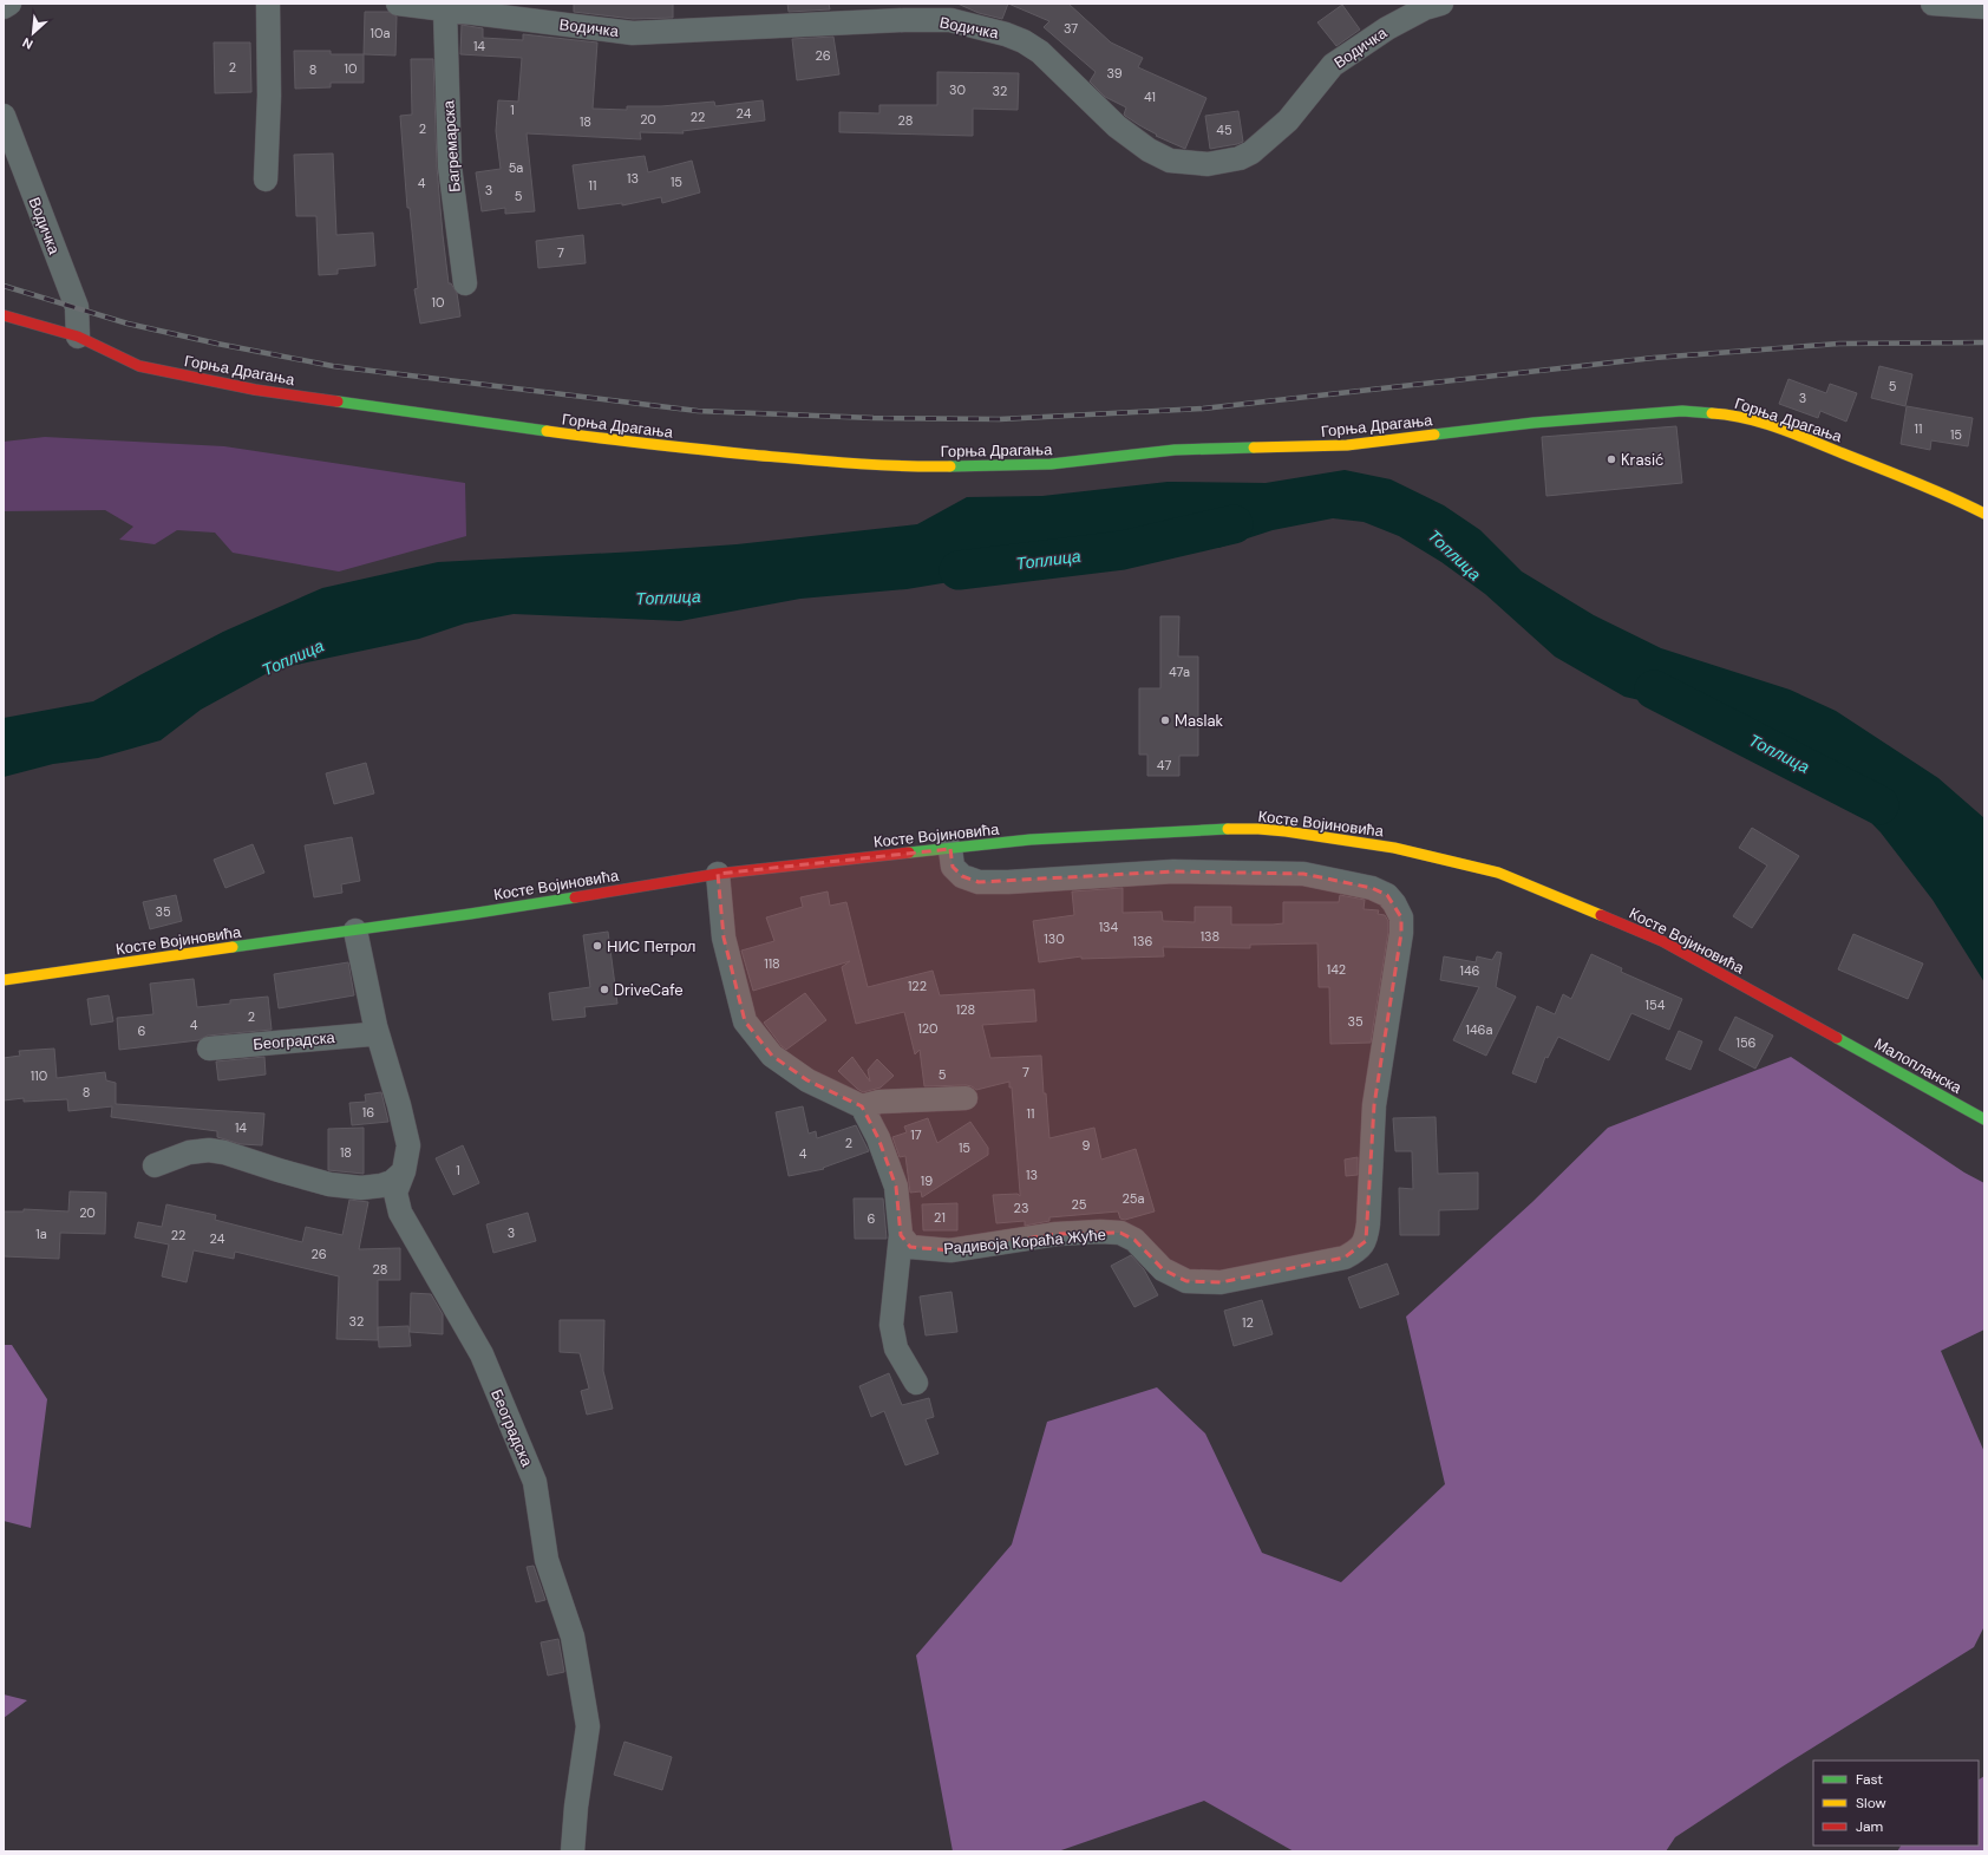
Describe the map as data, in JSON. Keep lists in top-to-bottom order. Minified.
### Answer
{"streets":{"main road":["Горња Драгања","Косте Војиновића","Малопланска"],"street":["Водичка","Багремарска","Београдска","Радивоја Кораћа Жуће"]},"crossings":[["Водичка","Багремарска"],["Водичка","Горња Драгања"],["Косте Војиновића","Београдска"],["Косте Војиновића","Малопланска"],["Косте Војиновића","Радивоја Кораћа Жуће"]],"water":["Топлица"],"places":["Krasić","Maslak","НИС Петрол","DriveCafe"],"house_numbers":["37","10a","14","26","2","10","8","39","30","32","41","1","24","22","20","28","18","2","45","5a","13","15","4","11","3","5","7","10","5","3","11","15","47a","47","35","134","138","130","136","118","142","146","122","154","128","2","35","4","120","146a","6","156","7","5","110","8","16","11","14","17","2","9","15","18","4","1","13","19","25a","25","23","20","21","6","3","1a","22","24","26","28","32","12"],"legend":["Fast","Slow","Jam"],"north":"bottom left"}
